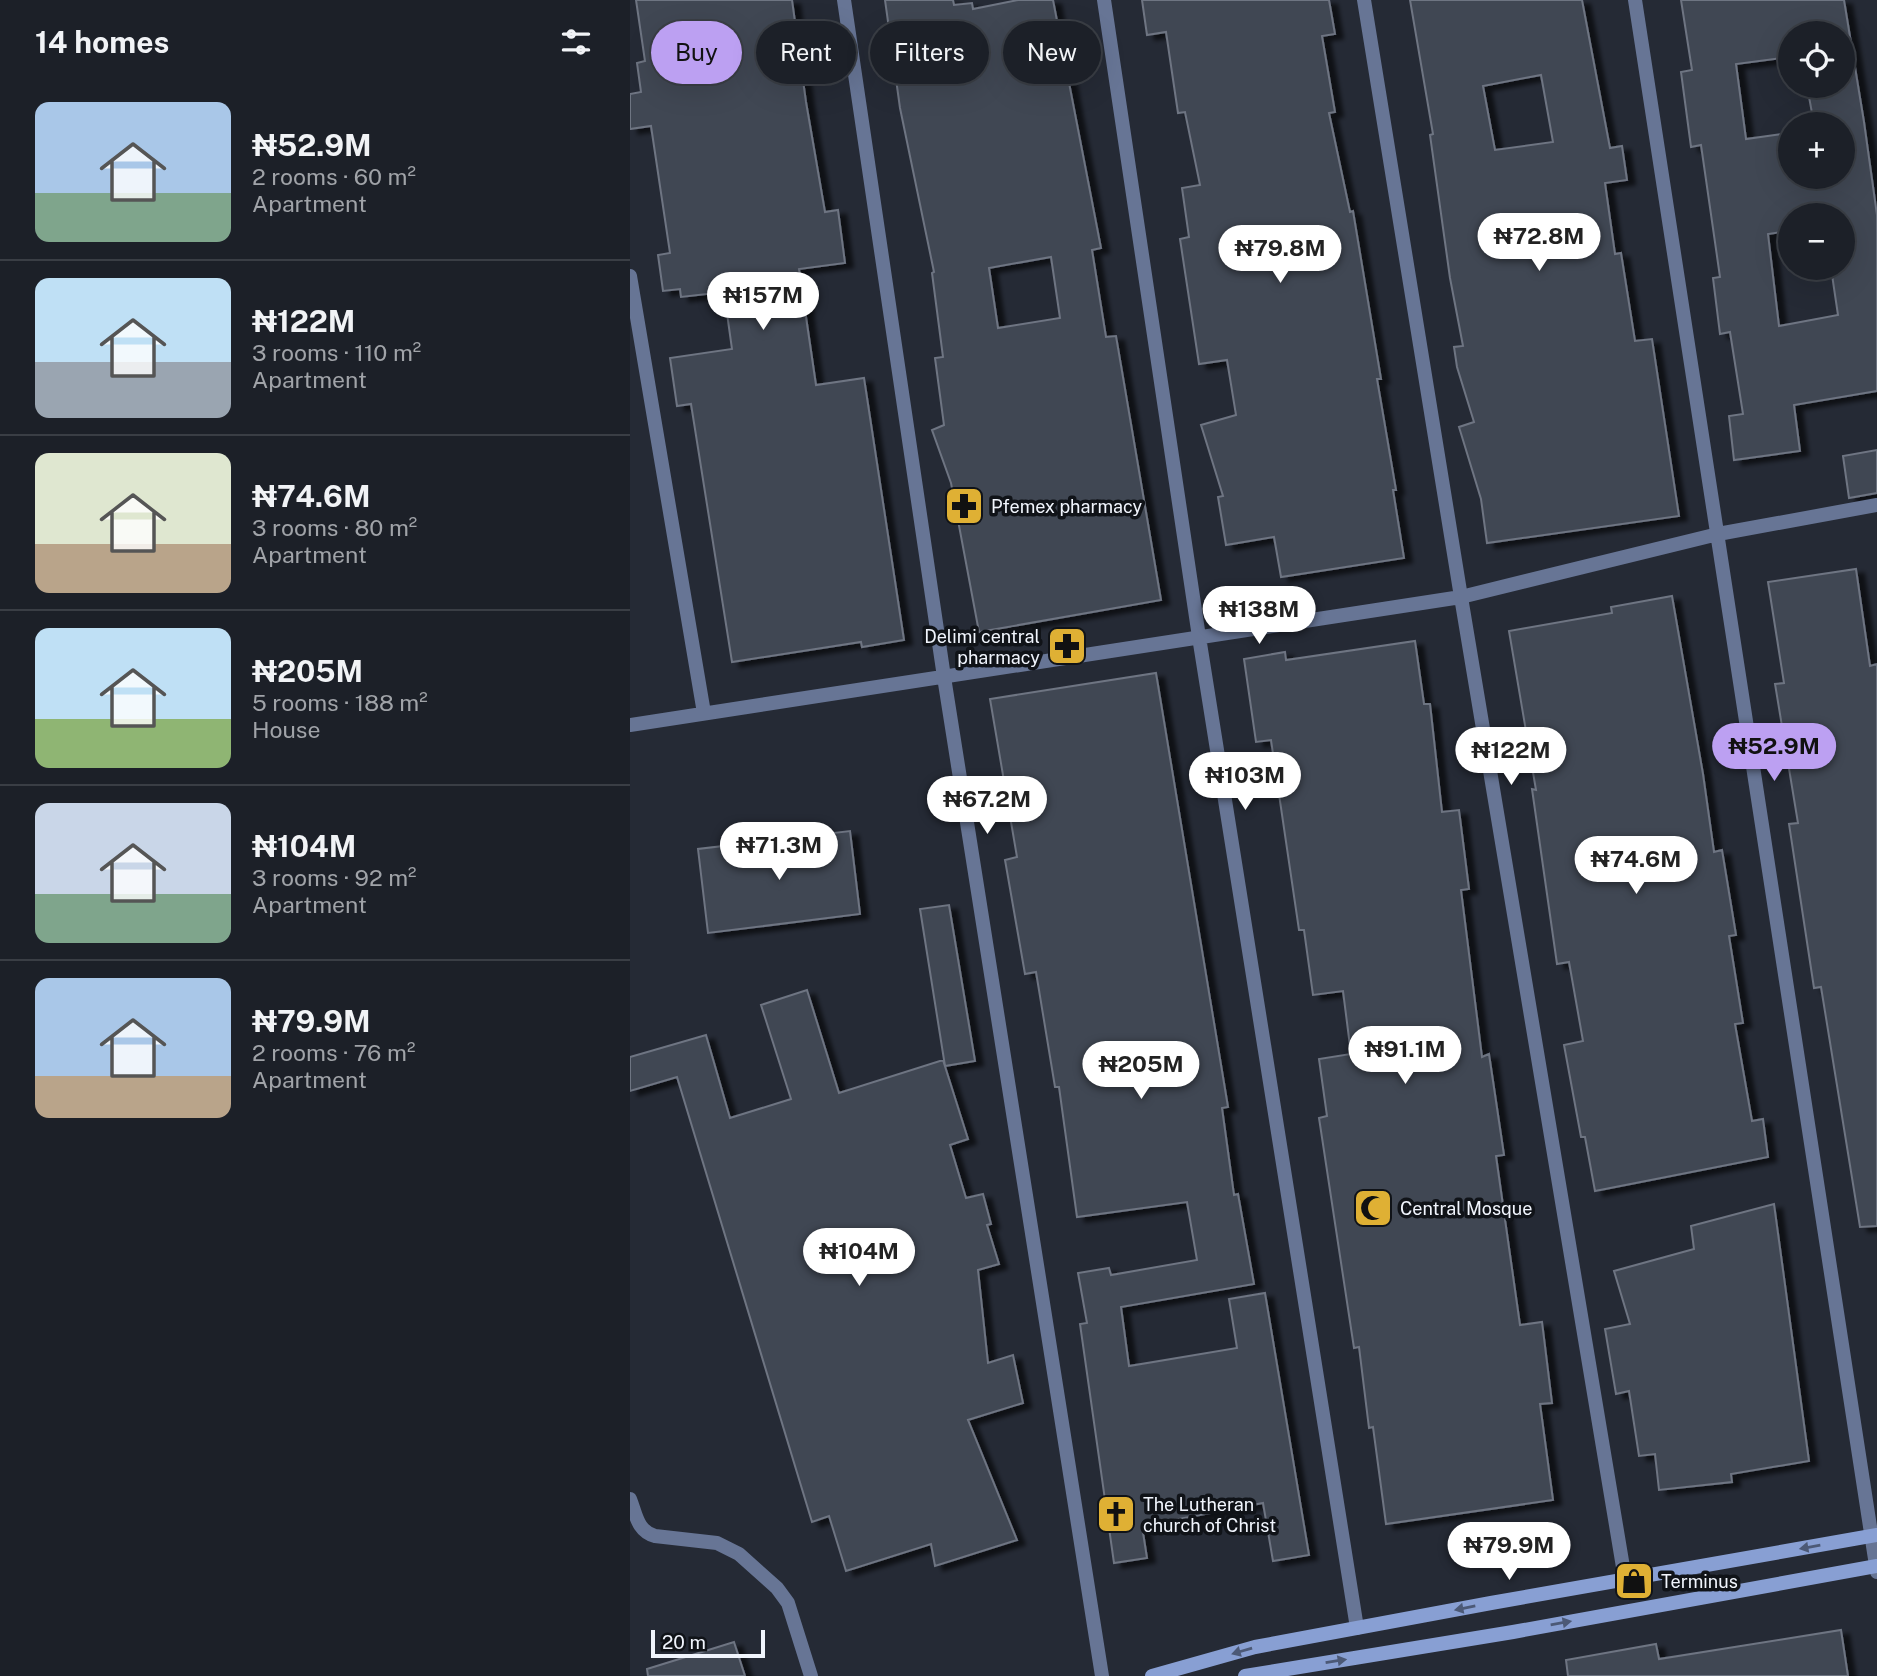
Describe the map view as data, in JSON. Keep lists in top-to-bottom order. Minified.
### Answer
{"places":{"pharmacy":["Pfemex pharmacy","Delimi central pharmacy"],"mosque":["Central Mosque"],"church":["The Lutheran church of Christ"],"shop":["Terminus"]},"scale_bar":"20 m","page":{"heading":"14 homes","map_buttons":["+","−"],"chip":["Buy","Rent","Filters","New"],"list":[{"name":"₦52.9M","note":"2 rooms · 60 m² · Apartment"},{"name":"₦122M","note":"3 rooms · 110 m² · Apartment"},{"name":"₦74.6M","note":"3 rooms · 80 m² · Apartment"},{"name":"₦205M","note":"5 rooms · 188 m² · House"},{"name":"₦104M","note":"3 rooms · 92 m² · Apartment"},{"name":"₦79.9M","note":"2 rooms · 76 m² · Apartment"}],"price":["₦72.8M","₦79.8M","₦157M","₦138M","₦52.9M","₦122M","₦103M","₦67.2M","₦71.3M","₦74.6M","₦91.1M","₦205M","₦104M","₦79.9M"],"scale":"20 m"}}
